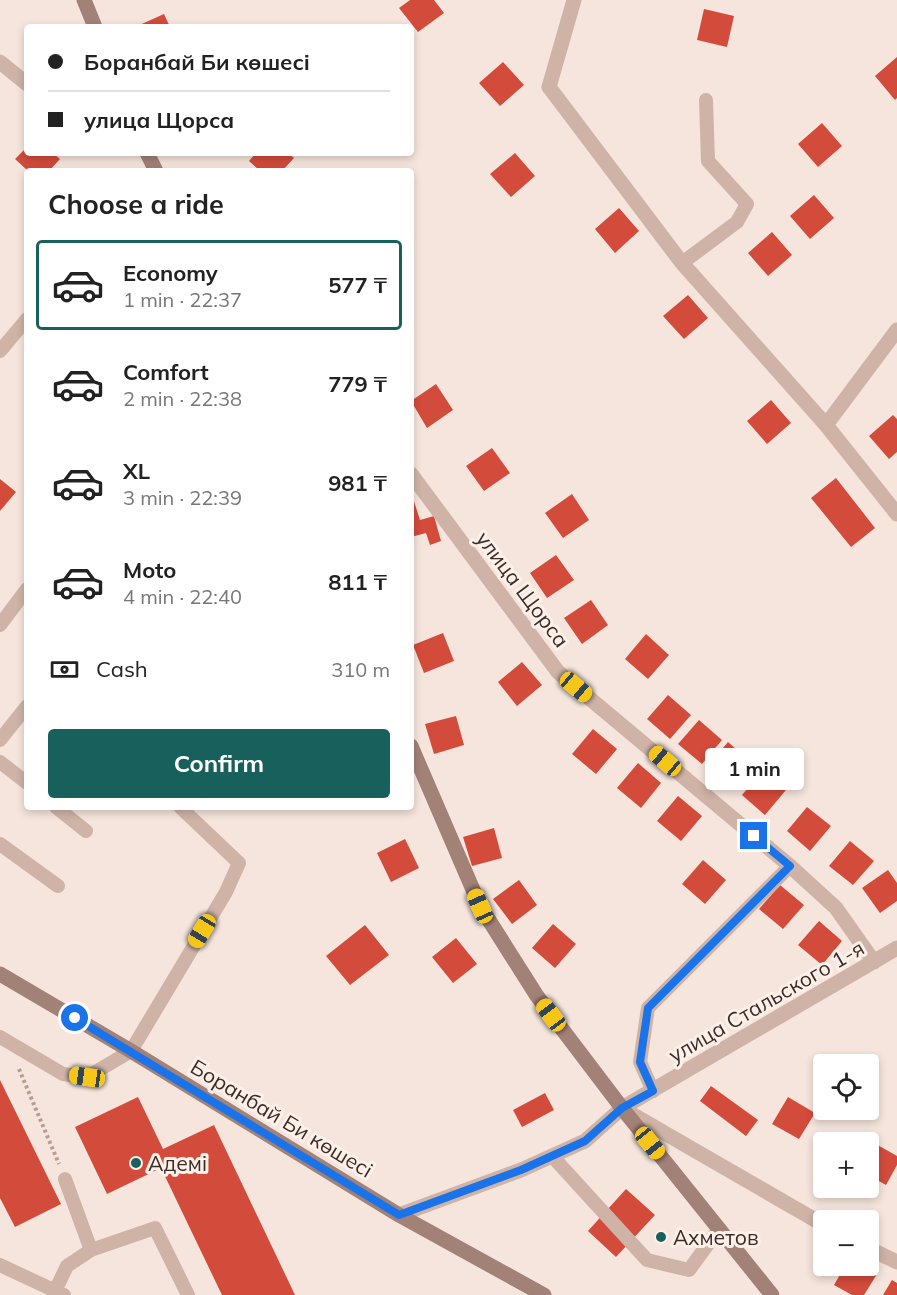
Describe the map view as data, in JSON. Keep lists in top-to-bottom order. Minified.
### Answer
{"streets":{"street":["улица Щорса","улица Стальского 1-я","Боранбай Би көшесі"]},"crossings":[["улица Щорса","улица Стальского 1-я"],["улица Стальского 1-я","Боранбай Би көшесі"]],"places":["Адемi","Ахметов"],"page":{"banner":["Боранбай Би көшесі","улица Щорса"],"heading":"Choose a ride","list":[{"name":"Economy","note":"1 min · 22:37","value":"577 ₸"},{"name":"Comfort","note":"2 min · 22:38","value":"779 ₸"},{"name":"XL","note":"3 min · 22:39","value":"981 ₸"},{"name":"Moto","note":"4 min · 22:40","value":"811 ₸"}],"pay":["Cash","310 m"],"buttons":"Confirm","bubble":"1 min","map_buttons":["+","−"]}}
